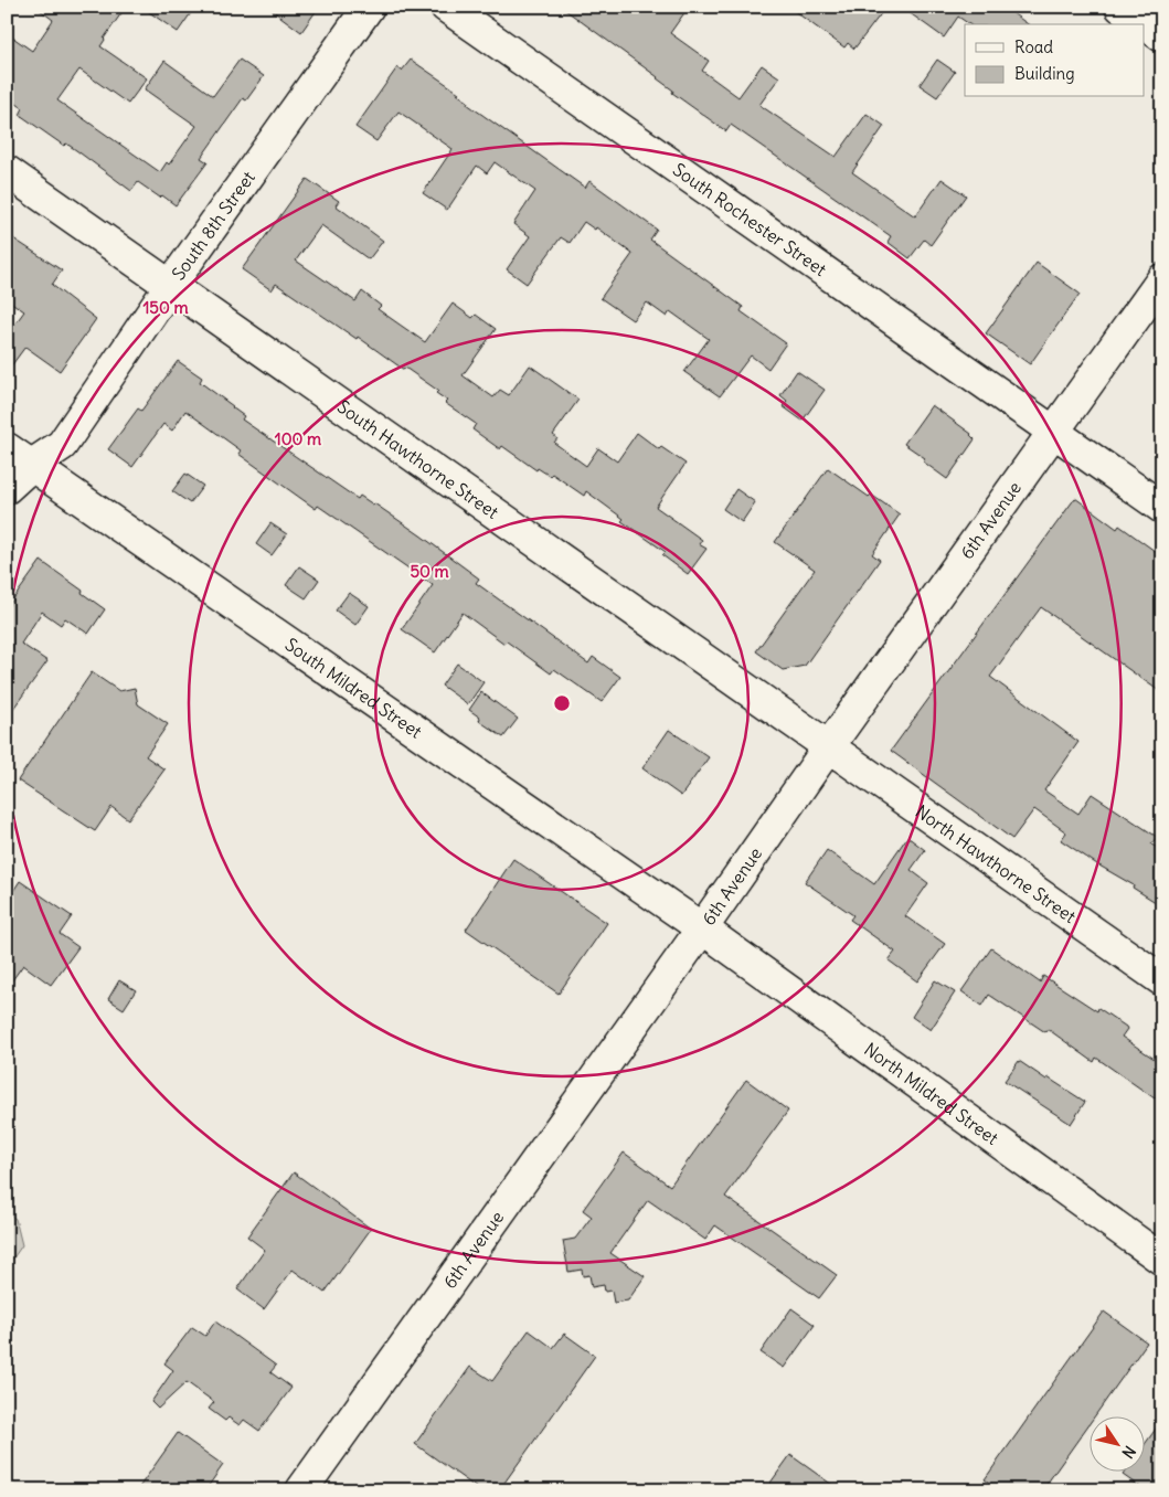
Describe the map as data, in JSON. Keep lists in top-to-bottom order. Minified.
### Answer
{"streets":{"street":["South Rochester Street","South 8th Street","South Hawthorne Street","6th Avenue","South Mildred Street","North Hawthorne Street","North Mildred Street"]},"crossings":[["South Rochester Street","6th Avenue"],["South 8th Street","South Hawthorne Street"],["South 8th Street","South Mildred Street"],["South Hawthorne Street","6th Avenue"],["South Hawthorne Street","North Hawthorne Street"],["6th Avenue","South Mildred Street"],["6th Avenue","North Hawthorne Street"],["6th Avenue","North Mildred Street"],["South Mildred Street","North Mildred Street"]],"legend":["Road","Building"],"north":"bottom right","rings":["150 m","100 m","50 m"]}
